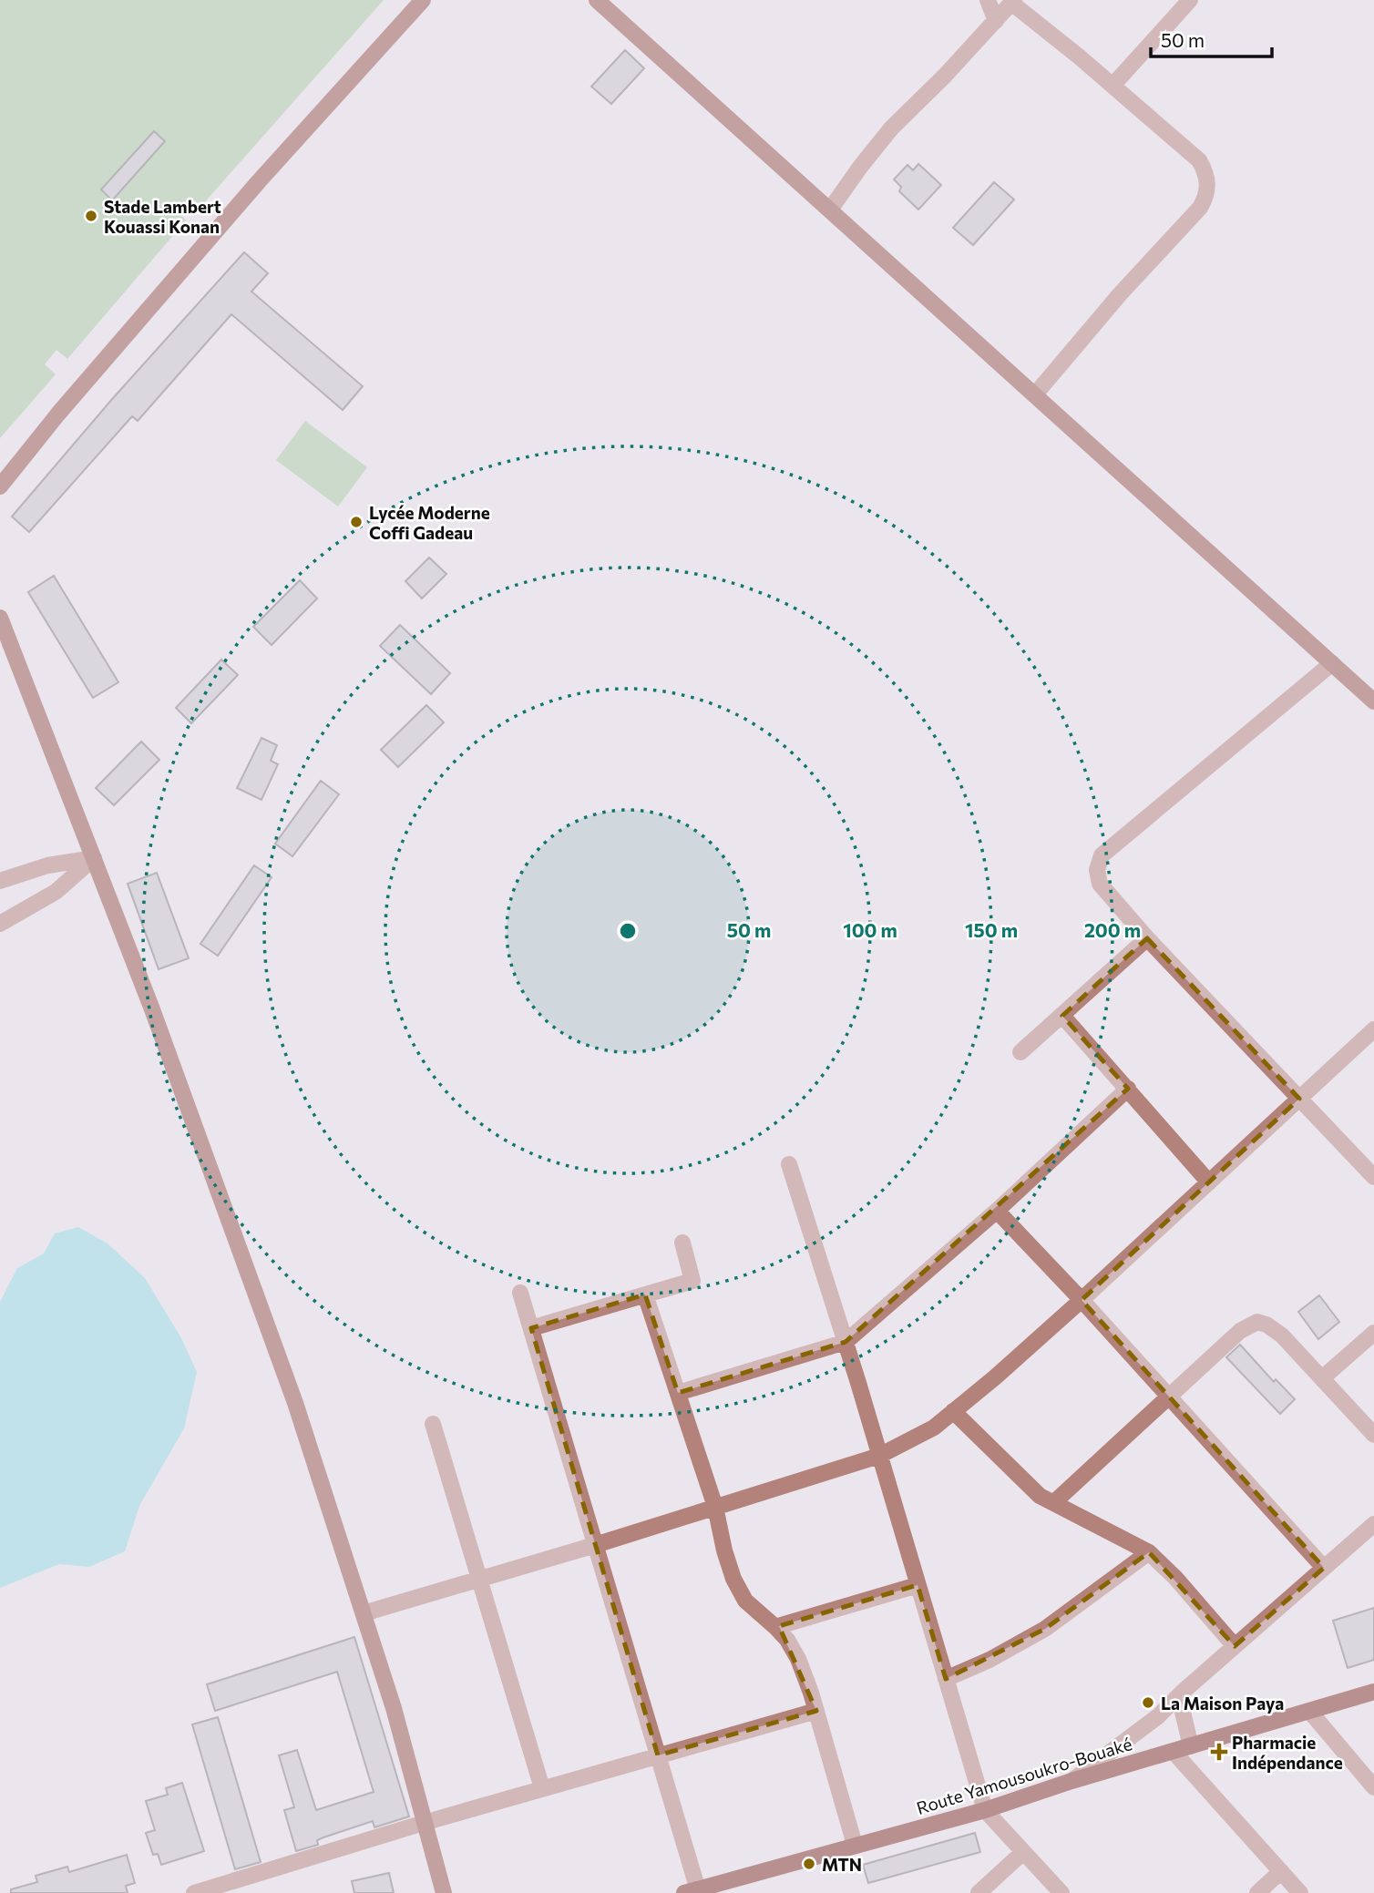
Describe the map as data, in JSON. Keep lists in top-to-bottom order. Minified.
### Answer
{"streets":{"main road":["Route Yamousoukro-Bouaké"]},"places":{"other":["Stade Lambert Kouassi Konan","Lycée Moderne Coffi Gadeau","La Maison Paya","MTN"],"health":["Pharmacie Indépendance"]},"scale_bar":"50 m","rings":["50 m","100 m","150 m","200 m"]}
